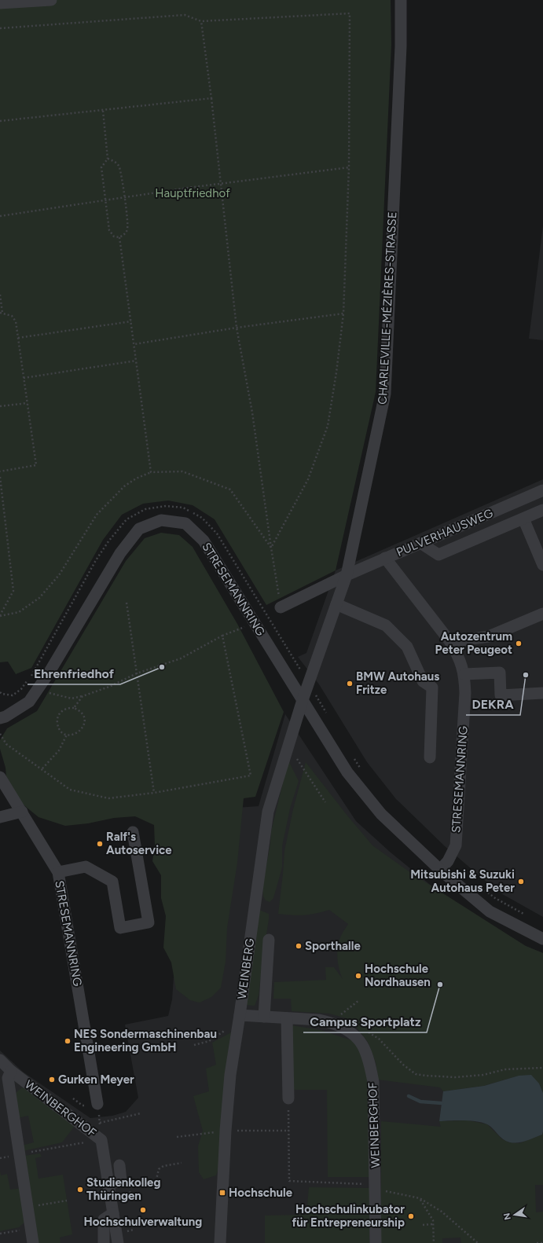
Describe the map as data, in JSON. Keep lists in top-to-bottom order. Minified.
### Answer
{"streets":{"street":["CHARLEVILLE-MÉZIÈRES-STRASSE","PULVERHAUSWEG","STRESEMANNRING","WEINBERG","WEINBERGHOF"]},"crossings":[["CHARLEVILLE-MÉZIÈRES-STRASSE","PULVERHAUSWEG"],["CHARLEVILLE-MÉZIÈRES-STRASSE","STRESEMANNRING"],["CHARLEVILLE-MÉZIÈRES-STRASSE","WEINBERG"],["PULVERHAUSWEG","STRESEMANNRING"],["STRESEMANNRING","WEINBERG"],["WEINBERG","WEINBERGHOF"]],"parks":["Hauptfriedhof"],"places":{"other":["Autozentrum Peter Peugeot","Ehrenfriedhof","DEKRA","BMW Autohaus Fritze","Ralf's Autoservice","Mitsubishi & Suzuki Autohaus Peter","Sporthalle","Hochschule Nordhausen","Campus Sportplatz","NES Sondermaschinenbau Engineering GmbH","Gurken Meyer","Studienkolleg Thüringen","Hochschulverwaltung","Hochschulinkubator für Entrepreneurship"],"transit":["Hochschule"]},"north":"left"}
